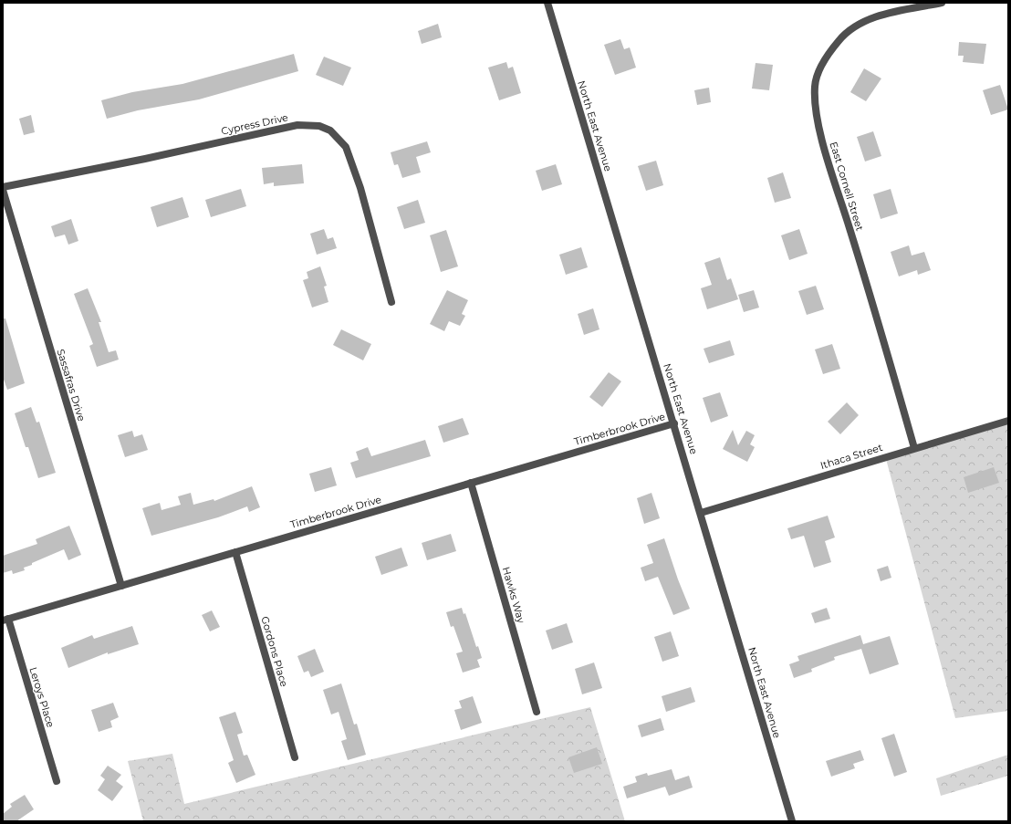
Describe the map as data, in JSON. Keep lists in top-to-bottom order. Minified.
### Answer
{"streets":{"street":["Cypress Drive","North East Avenue","East Cornell Street","Sassafras Drive","Timberbrook Drive","Ithaca Street","Hawks Way","Gordons Place","Leroys Place"]},"crossings":[["North East Avenue","Timberbrook Drive"],["North East Avenue","Ithaca Street"],["East Cornell Street","Ithaca Street"],["Sassafras Drive","Timberbrook Drive"],["Timberbrook Drive","Hawks Way"],["Timberbrook Drive","Gordons Place"],["Timberbrook Drive","Leroys Place"]]}
